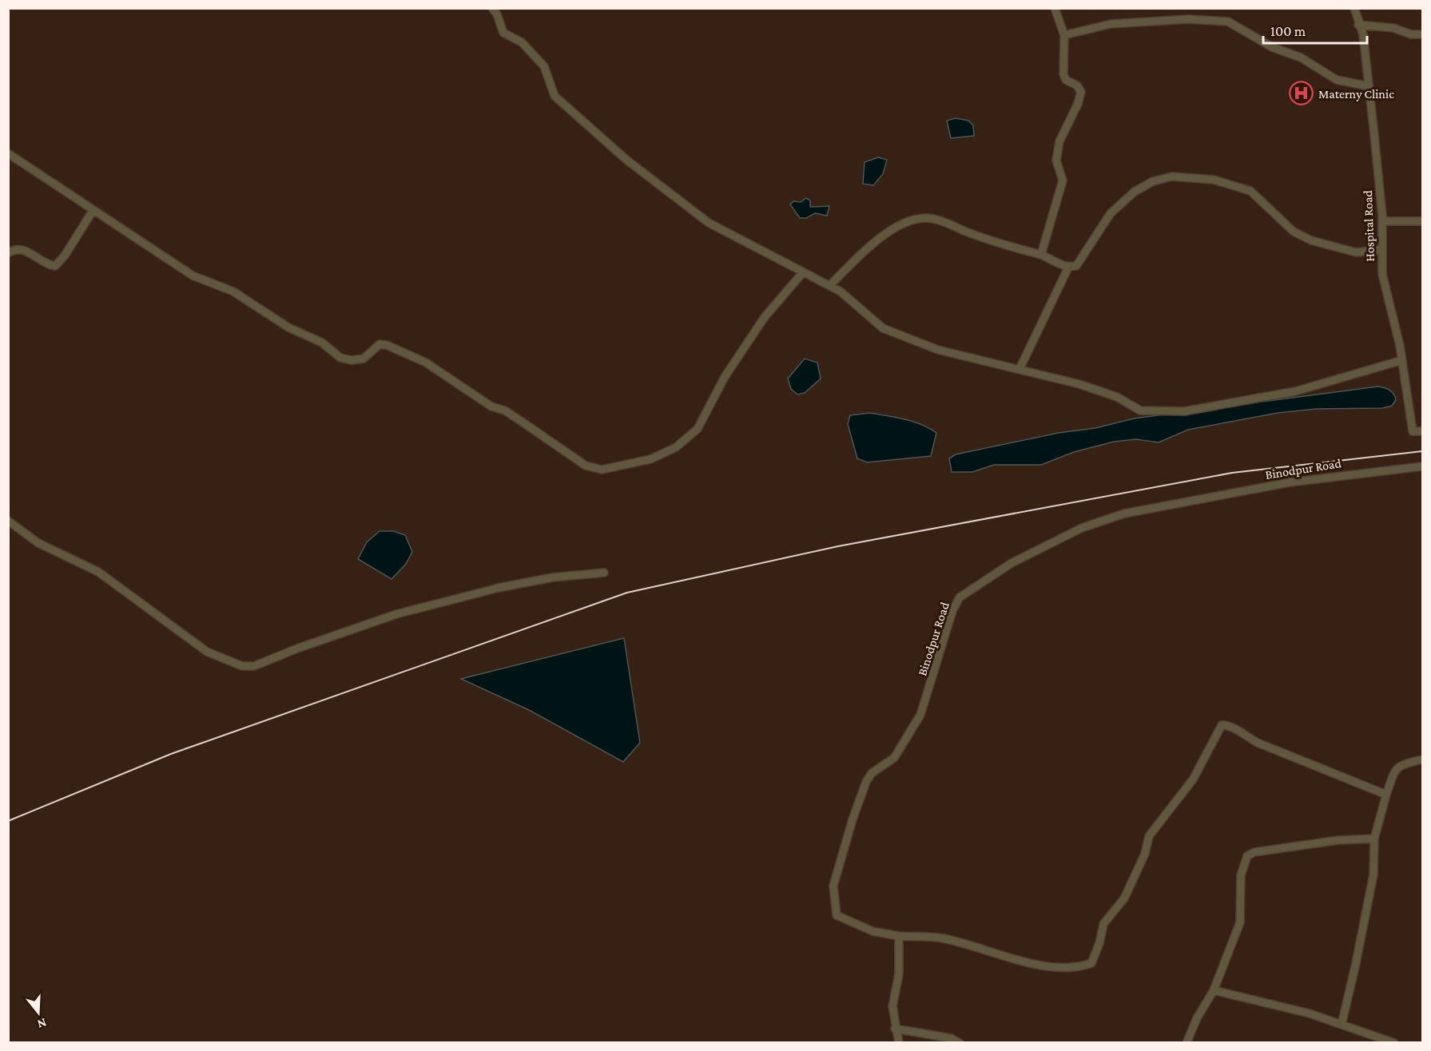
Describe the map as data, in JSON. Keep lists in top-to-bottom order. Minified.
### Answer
{"streets":{"street":["Hospital Road","Binodpur Road"]},"places":{"hospital":["Materny Clinic"]},"scale_bar":"100 m","north":"bottom"}
